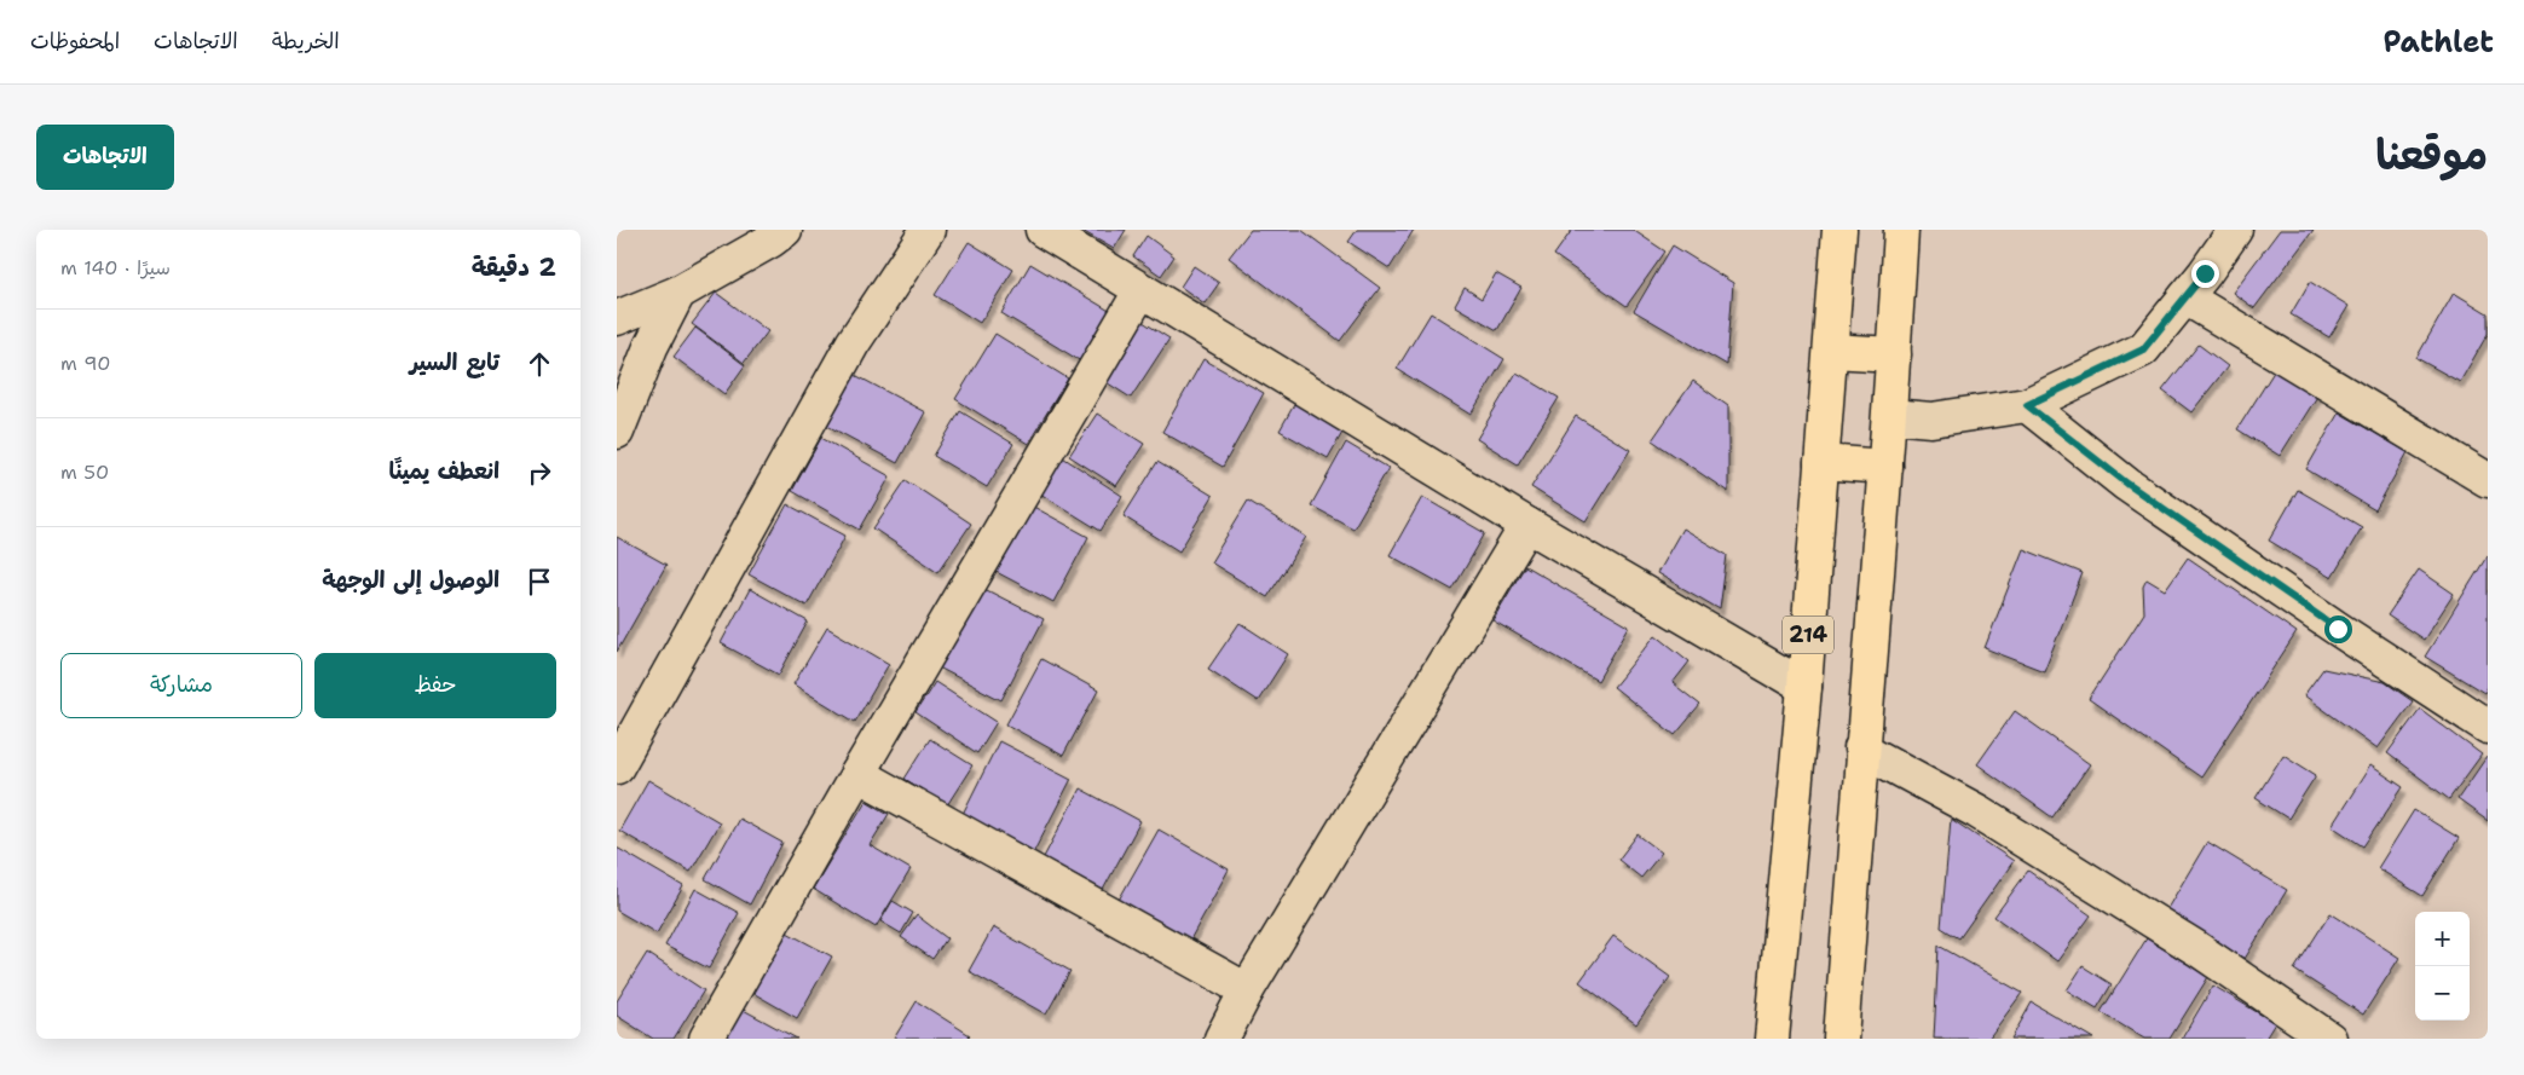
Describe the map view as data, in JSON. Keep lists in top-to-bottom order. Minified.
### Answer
{"streets":{"highway":["214"]},"page":{"header":"Pathlet","nav":["الخريطة","الاتجاهات","المحفوظات"],"title":"موقعنا","buttons":["الاتجاهات",["حفظ","مشاركة"]],"heading":["2 دقيقة","سيرًا · 140 m"],"list":[["تابع السير","90 m"],["انعطف يمينًا","50 m"],"الوصول إلى الوجهة"],"map_buttons":["+","−"]}}
